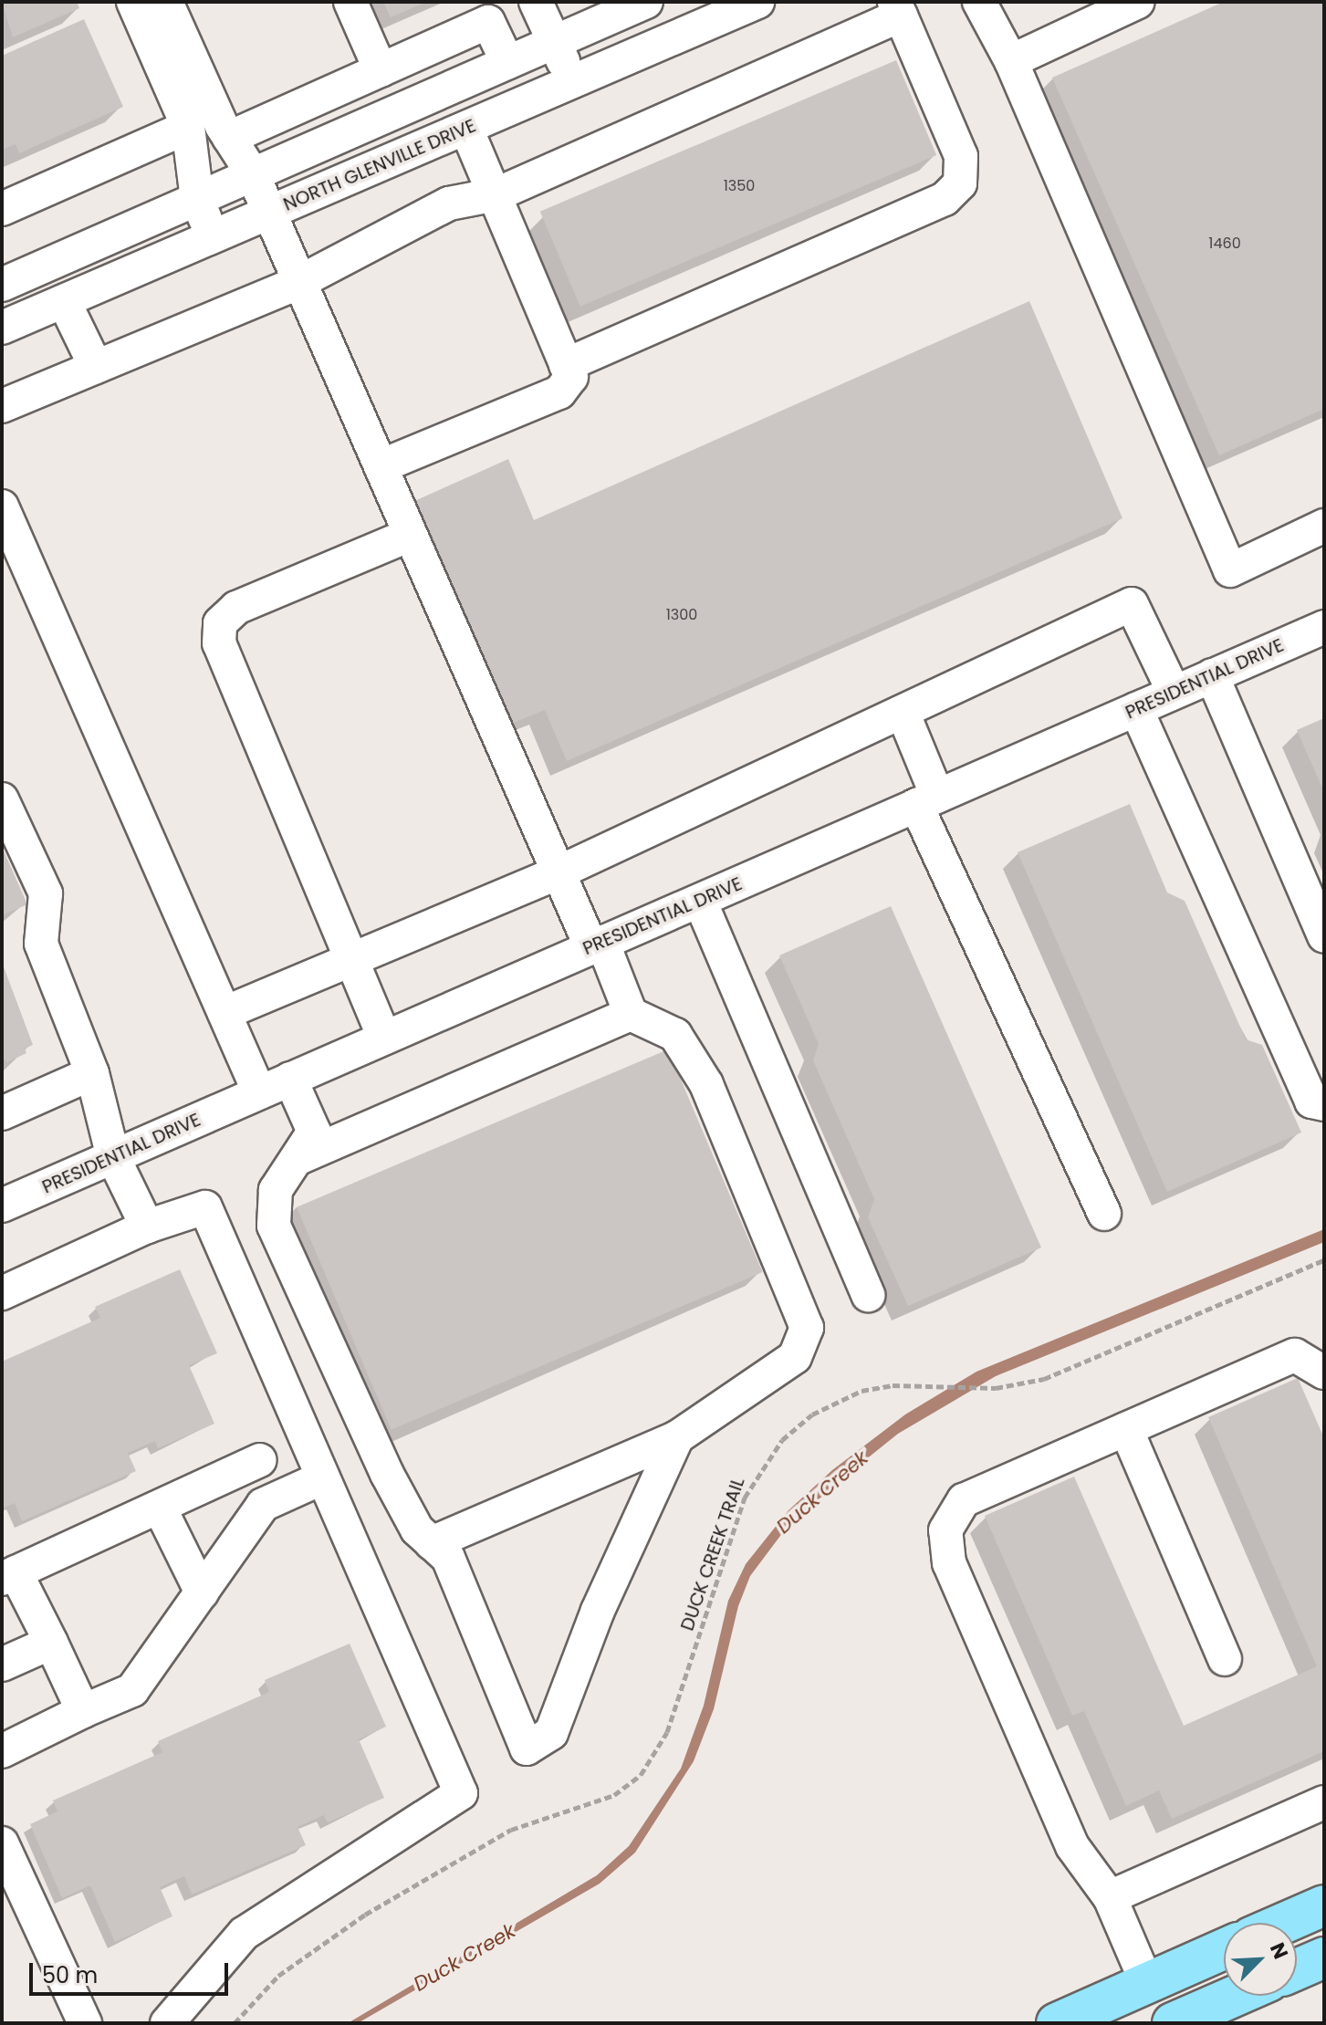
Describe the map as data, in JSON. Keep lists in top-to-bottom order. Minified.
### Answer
{"streets":{"street":["NORTH GLENVILLE DRIVE","PRESIDENTIAL DRIVE"],"path":["DUCK CREEK TRAIL"]},"water":["Duck Creek"],"house_numbers":["1350","1460","1300"],"scale_bar":"50 m","north":"top right"}
